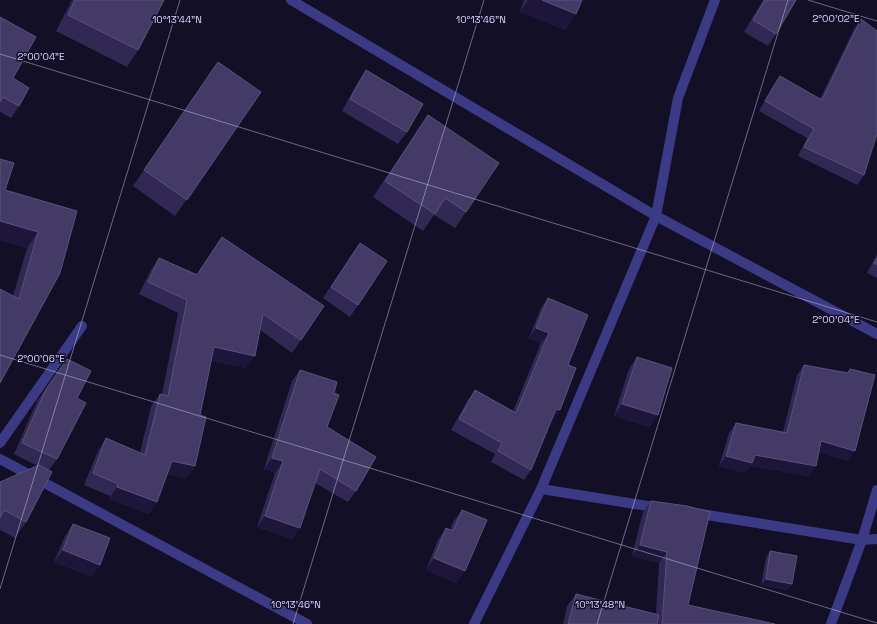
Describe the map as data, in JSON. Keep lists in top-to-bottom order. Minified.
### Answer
{"coordinates":["2°00'02\"E","10°13'44\"N","10°13'46\"N","2°00'04\"E","2°00'06\"E","10°13'48\"N"]}
